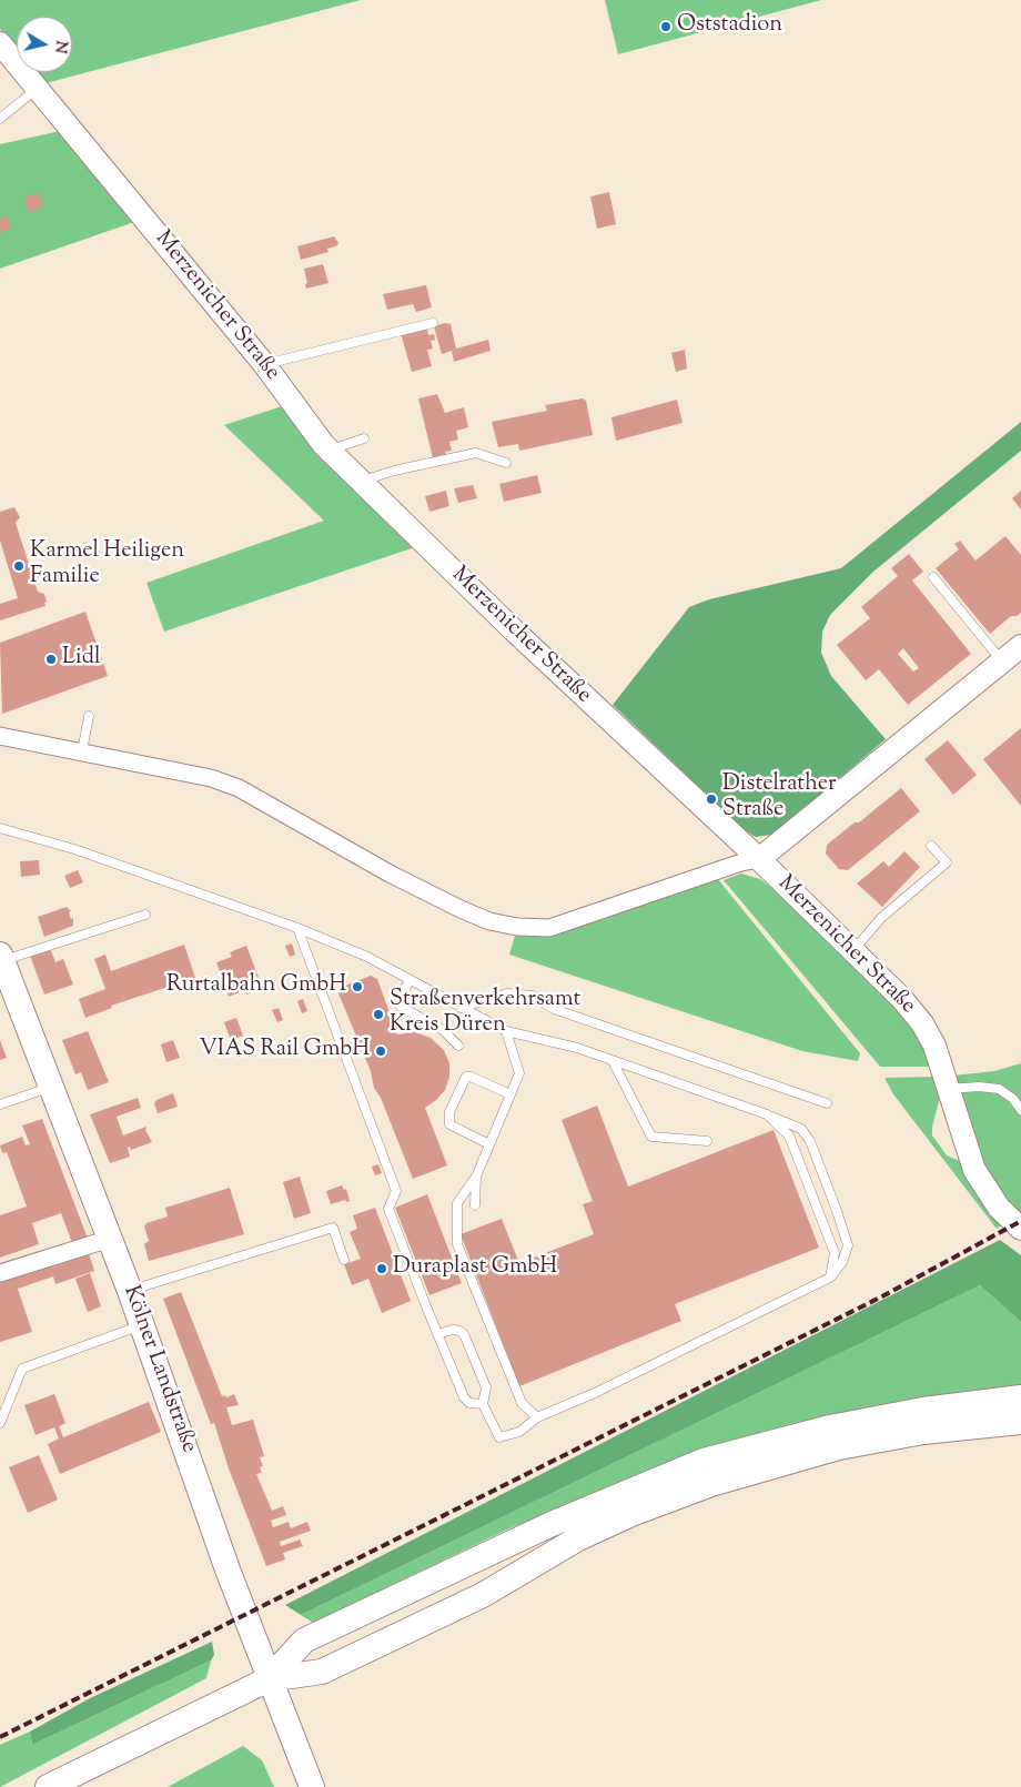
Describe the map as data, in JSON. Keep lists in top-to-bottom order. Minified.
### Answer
{"streets":{"main road":["Kölner Landstraße"],"street":["Merzenicher Straße"]},"places":["Oststadion","Karmel Heiligen Familie","Lidl","Distelrather Straße","Rurtalbahn GmbH","Straßenverkehrsamt Kreis Düren","VIAS Rail GmbH","Duraplast GmbH"],"north":"right"}
